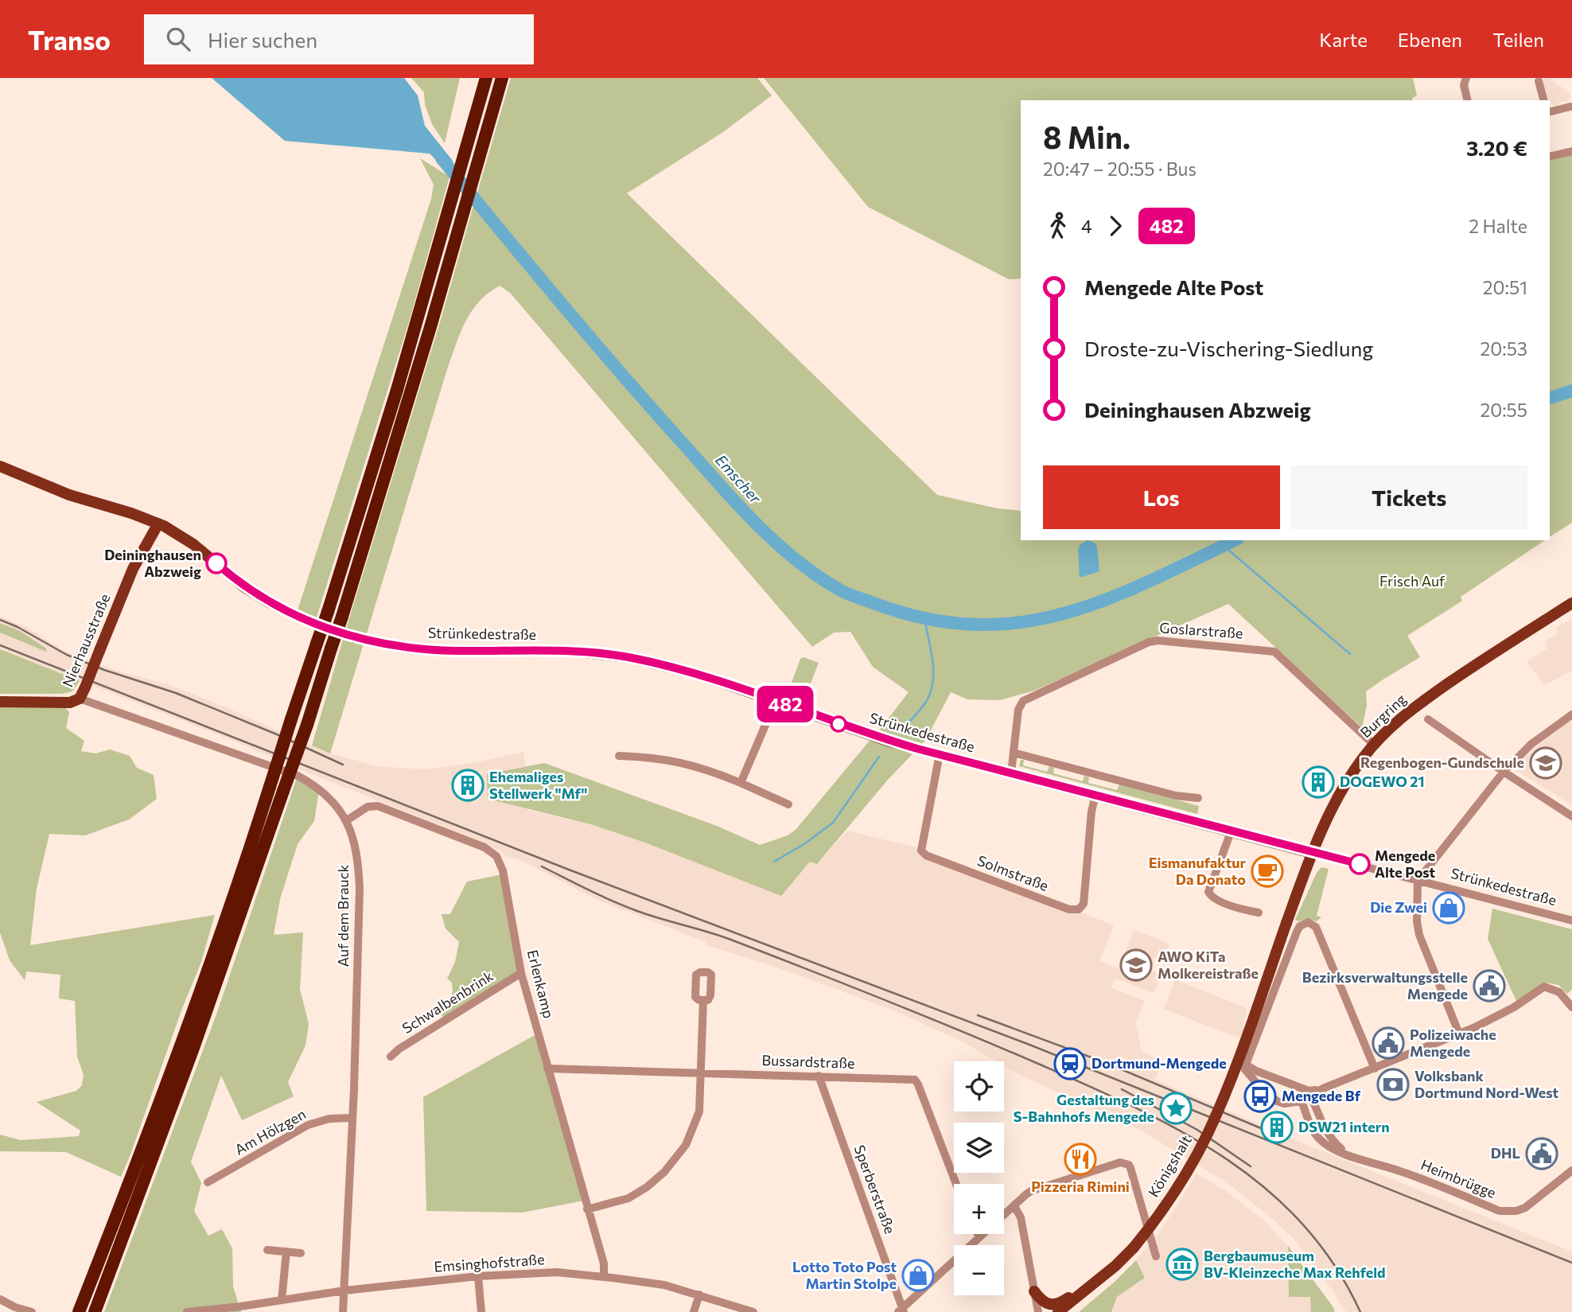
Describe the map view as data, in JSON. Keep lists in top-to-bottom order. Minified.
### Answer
{"streets":{"main road":["Strünkedestraße","Nierhausstraße","Burgring","Königshalt"],"street":["Goslarstraße","Solmstraße","Auf dem Brauck","Erlenkamp","Schwalbenbrink","Bussardstraße","Am Hölzgen","Heimbrügge","Sperberstraße","Emsinghofstraße"]},"crossings":[["Goslarstraße","Strünkedestraße"],["Goslarstraße","Burgring"],["Strünkedestraße","Nierhausstraße"],["Strünkedestraße","Burgring"],["Strünkedestraße","Solmstraße"],["Nierhausstraße","Auf dem Brauck"],["Burgring","Königshalt"],["Auf dem Brauck","Erlenkamp"],["Auf dem Brauck","Am Hölzgen"],["Auf dem Brauck","Emsinghofstraße"],["Erlenkamp","Schwalbenbrink"],["Erlenkamp","Bussardstraße"],["Erlenkamp","Emsinghofstraße"],["Bussardstraße","Sperberstraße"]],"water":["Emscher"],"parks":["Frisch Auf"],"places":{"other":["Deininghausen Abzweig","Mengede Alte Post"],"school or university":["Regenbogen-Gundschule","AWO KiTa Molkereistraße"],"building":["DOGEWO 21","Ehemaliges Stellwerk \"Mf\"","DSW21 intern"],"cafe":["Eismanufaktur Da Donato"],"shop":["Die Zwei","Lotto Toto Post Martin Stolpe"],"public building":["Bezirksverwaltungsstelle Mengede","Polizeiwache Mengede","DHL"],"station":["Dortmund-Mengede"],"bank":["Volksbank Dortmund Nord-West"],"bus stop":["Mengede Bf"],"place":["Gestaltung des S-Bahnhofs Mengede"],"restaurant":["Pizzeria Rimini"],"museum":["Bergbaumuseum BV-Kleinzeche Max Rehfeld"]},"lines":["bus line 482"],"page":{"header":"Transo","search":"Hier suchen","nav":["Karte","Ebenen","Teilen"],"on_map":"482","heading":["8 Min.","20:47 – 20:55 · Bus","3.20 €"],"legs":["4","482","2 Halte"],"list":[{"name":"Mengede Alte Post","value":"20:51"},{"name":"Droste-zu-Vischering-Siedlung","value":"20:53"},{"name":"Deininghausen Abzweig","value":"20:55"}],"buttons":["Los","Tickets"],"map_buttons":["+","−"]}}
